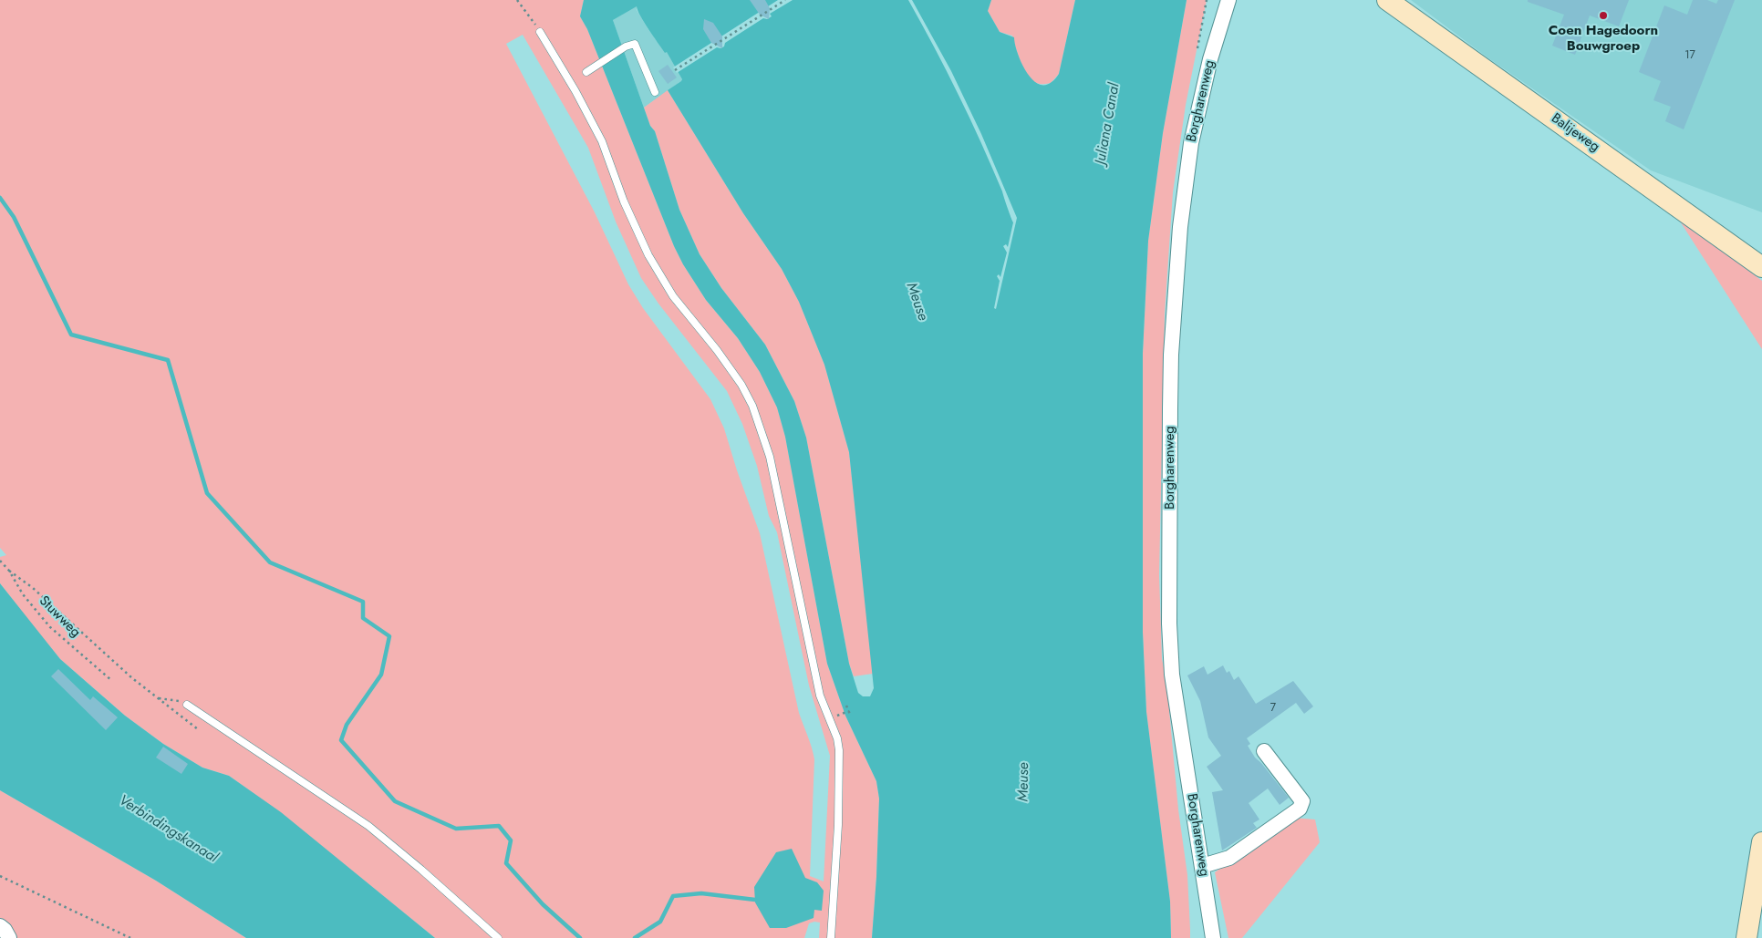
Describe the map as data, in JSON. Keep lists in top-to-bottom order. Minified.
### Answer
{"streets":{"street":["Borgharenweg","Balijeweg"],"path":["Stuwweg"]},"water":["Juliana Canal","Meuse","Verbindingskanaal"],"places":["Coen Hagedoorn Bouwgroep"],"house_numbers":["17","7"]}
